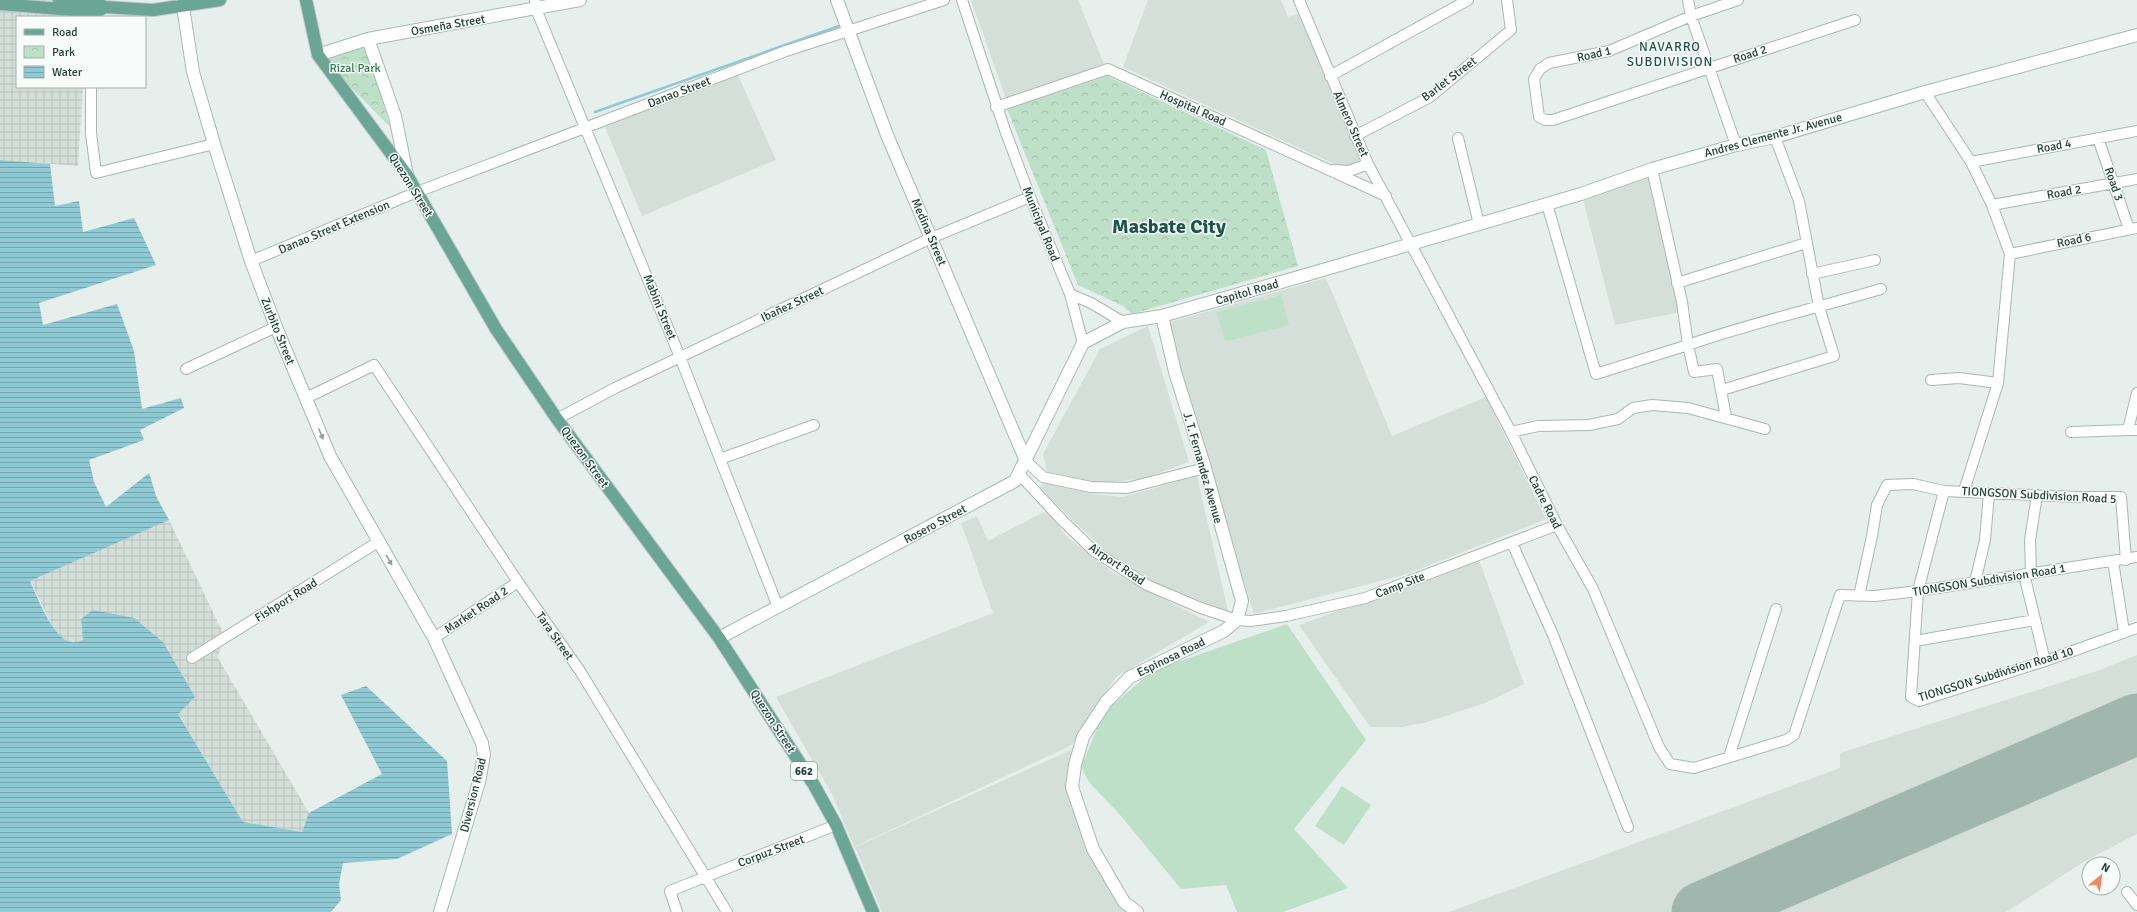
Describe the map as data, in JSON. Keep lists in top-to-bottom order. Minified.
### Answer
{"streets":{"main road":["Quezon Street","662"],"street":["Osmeña Street","Road 1","Road 2","Barlet Street","Danao Street","Hospital Road","Almero Street","Andres Clemente Jr. Avenue","Road 4","Road 3","Municipal Road","Danao Street Extension","Medina Street","Road 6","Capitol Road","Ibañez Street","Mabini Street","Zurbito Street","J. T. Fernandez Avenue","TIONGSON Subdivision Road 5","Cadre Road","Rosero Street","Airport Road","TIONGSON Subdivision Road 1","Camp Site","Fishport Road","Market Road 2","Tara Street","Espinosa Road","TIONGSON Subdivision Road 10","Diversion Road","Corpuz Street"]},"crossings":[["Osmeña Street","Quezon Street"],["Osmeña Street","Mabini Street"],["Road 1","Road 2"],["Road 2","Road 3"],["Barlet Street","Almero Street"],["Danao Street","Quezon Street"],["Danao Street","Danao Street Extension"],["Danao Street","Medina Street"],["Danao Street","Mabini Street"],["Hospital Road","Almero Street"],["Hospital Road","Municipal Road"],["Almero Street","Andres Clemente Jr. Avenue"],["Almero Street","Capitol Road"],["Almero Street","Cadre Road"],["Andres Clemente Jr. Avenue","Capitol Road"],["Andres Clemente Jr. Avenue","Cadre Road"],["Road 4","Road 3"],["Road 3","Road 6"],["Quezon Street","Danao Street Extension"],["Quezon Street","Ibañez Street"],["Quezon Street","Rosero Street"],["Quezon Street","Corpuz Street"],["Municipal Road","Capitol Road"],["Municipal Road","Ibañez Street"],["Municipal Road","Rosero Street"],["Danao Street Extension","Zurbito Street"],["Medina Street","Ibañez Street"],["Medina Street","Rosero Street"],["Capitol Road","J. T. Fernandez Avenue"],["Capitol Road","Cadre Road"],["Capitol Road","Rosero Street"],["Ibañez Street","Mabini Street"],["Mabini Street","Rosero Street"],["Zurbito Street","Fishport Road"],["Zurbito Street","Market Road 2"],["Zurbito Street","Tara Street"],["Zurbito Street","Diversion Road"],["J. T. Fernandez Avenue","Airport Road"],["J. T. Fernandez Avenue","Camp Site"],["J. T. Fernandez Avenue","Espinosa Road"],["TIONGSON Subdivision Road 5","TIONGSON Subdivision Road 1"],["TIONGSON Subdivision Road 5","TIONGSON Subdivision Road 10"],["Cadre Road","TIONGSON Subdivision Road 1"],["Cadre Road","Camp Site"],["Rosero Street","Airport Road"],["Airport Road","Camp Site"],["Airport Road","Espinosa Road"],["TIONGSON Subdivision Road 1","TIONGSON Subdivision Road 10"],["Camp Site","Espinosa Road"],["Market Road 2","Tara Street"],["Market Road 2","Diversion Road"],["Tara Street","Corpuz Street"]],"one_way":["Zurbito Street"],"districts":["NAVARRO SUBDIVISION","Masbate City"],"parks":["Rizal Park"],"legend":["Road","Park","Water"],"north":"top right"}
